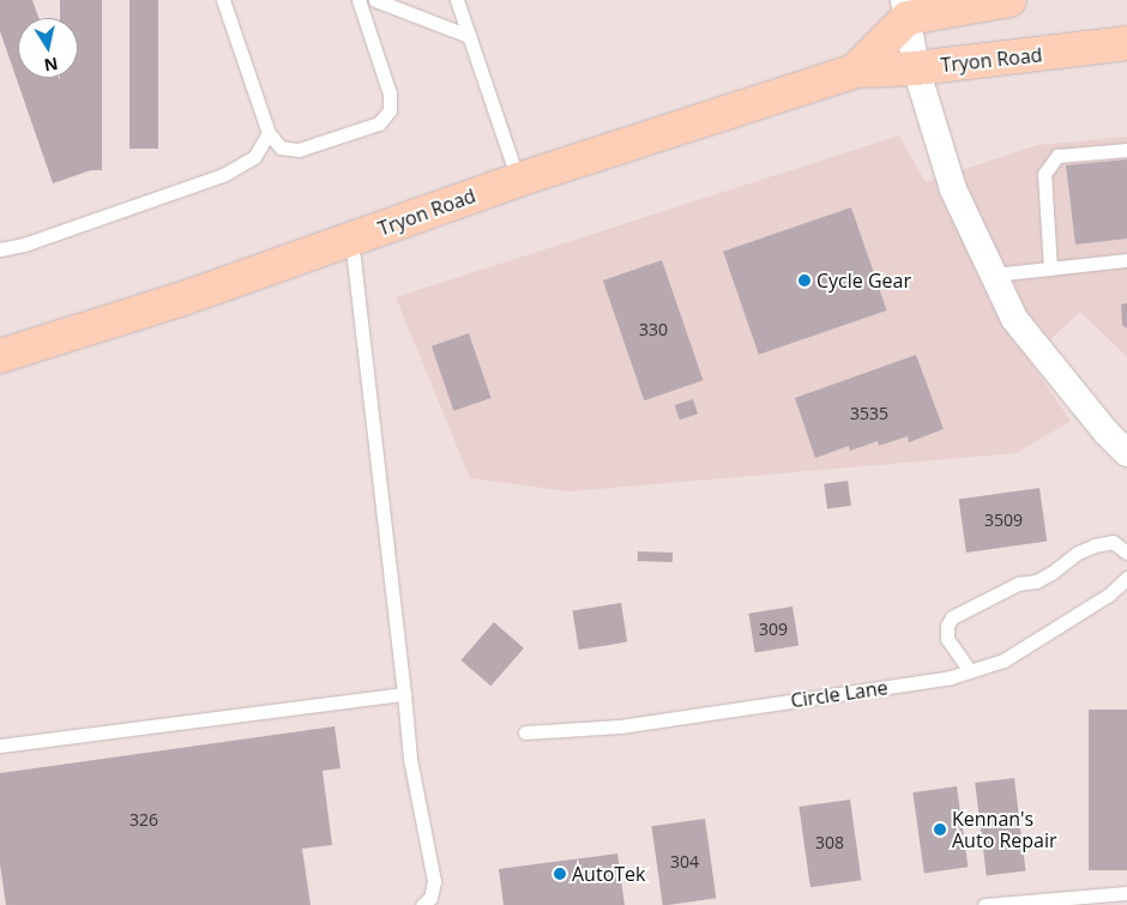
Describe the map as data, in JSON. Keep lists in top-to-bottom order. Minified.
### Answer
{"streets":{"main road":["Tryon Road"],"lane":["Circle Lane"]},"places":["Cycle Gear","Kennan's Auto Repair","AutoTek"],"house_numbers":["330","3535","3509","309","326","308","304"],"north":"bottom"}
